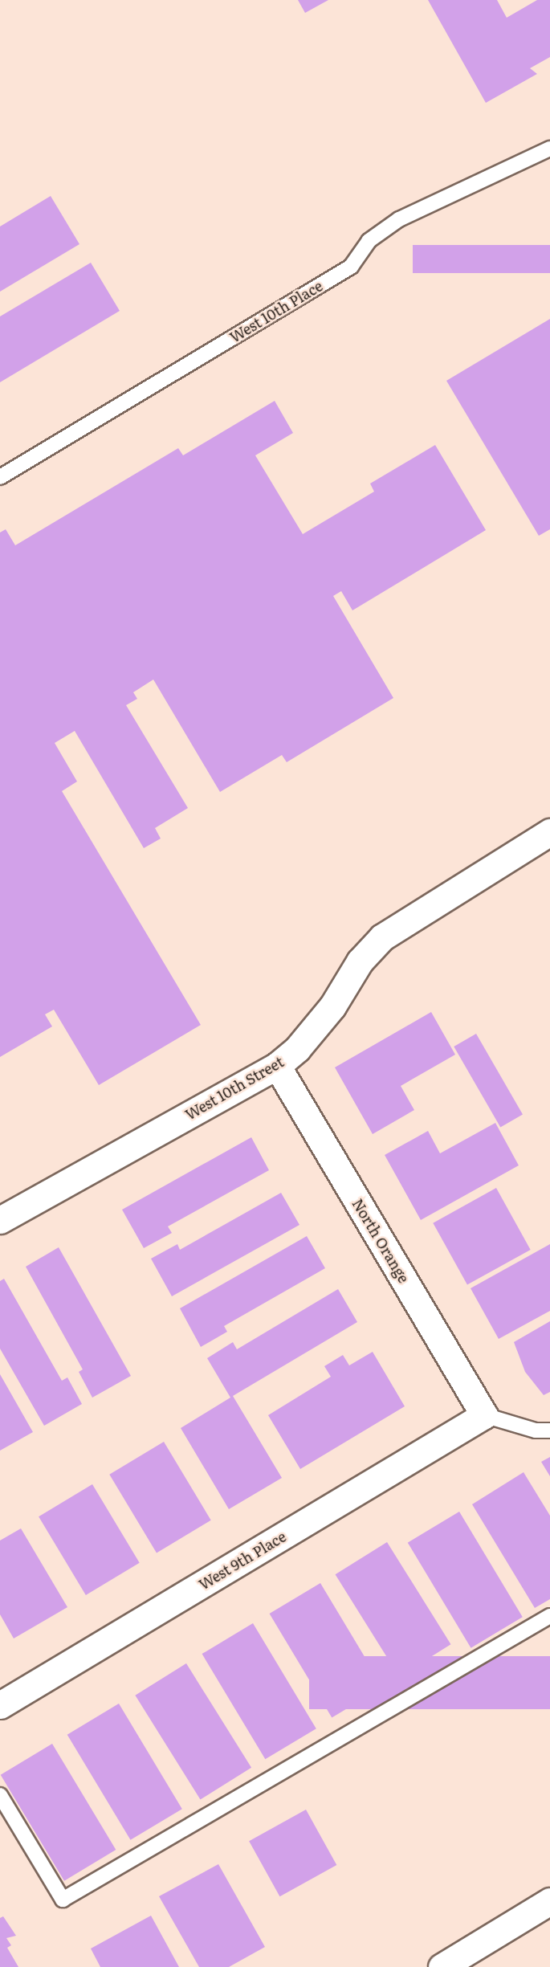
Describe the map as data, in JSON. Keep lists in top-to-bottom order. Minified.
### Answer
{"streets":{"street":["West 10th Street","North Orange","West 9th Place"],"lane":["West 10th Place"]},"crossings":[["West 10th Street","North Orange"],["North Orange","West 9th Place"]]}
